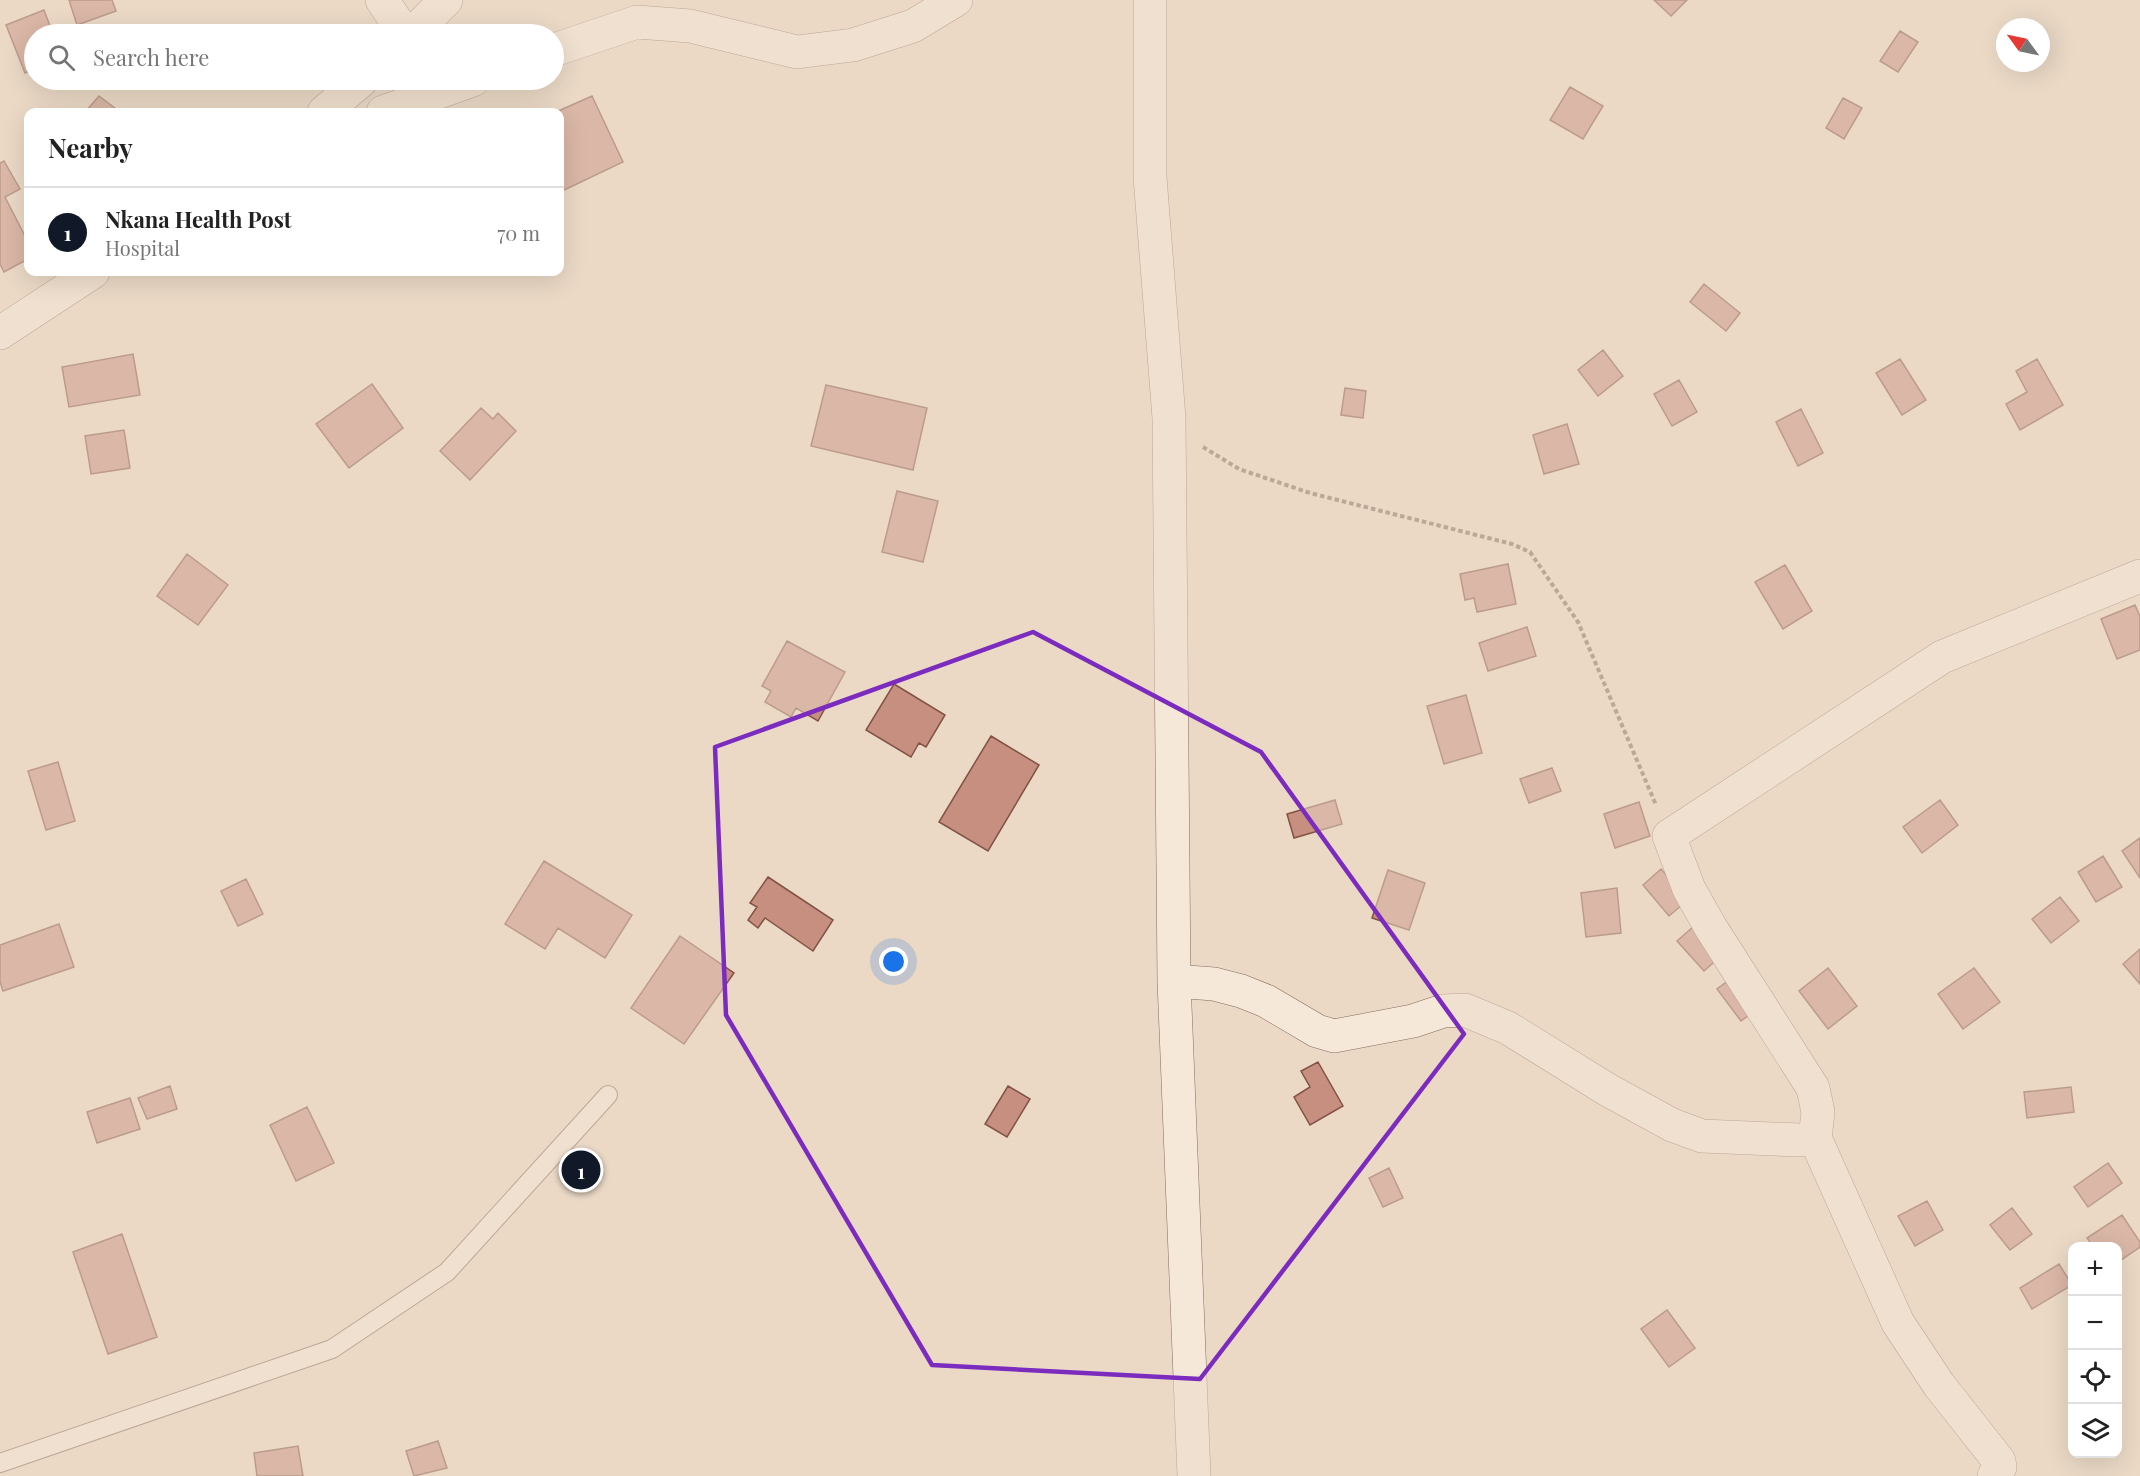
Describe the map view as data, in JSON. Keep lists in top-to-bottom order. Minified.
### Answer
{"north":"top left","page":{"search":"Search here","heading":"Nearby","list":[{"mark":"1","name":"Nkana Health Post","note":"Hospital","value":"70 m"}],"pins":"1","map_buttons":["+","−"]}}
